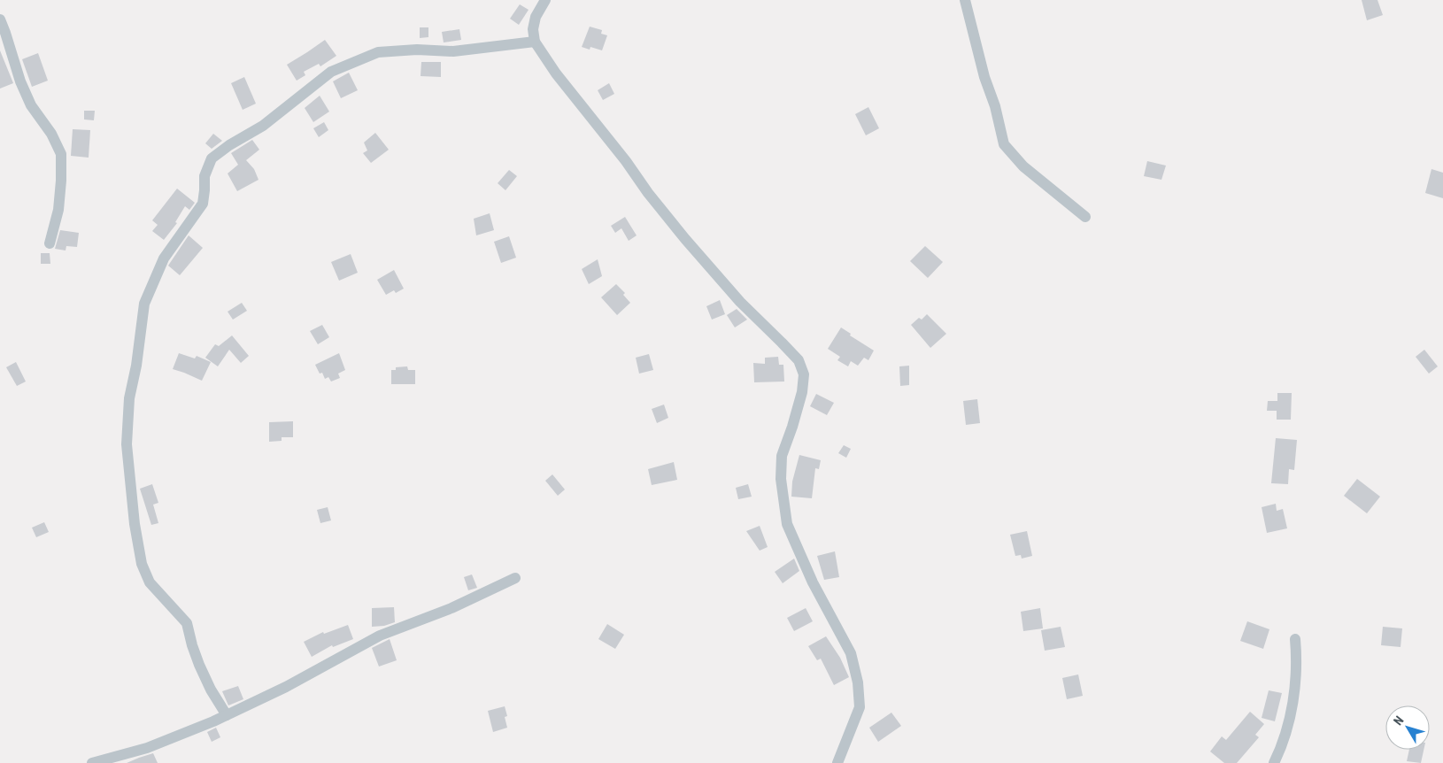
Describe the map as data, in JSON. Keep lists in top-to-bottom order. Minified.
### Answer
{"north":"top left"}
